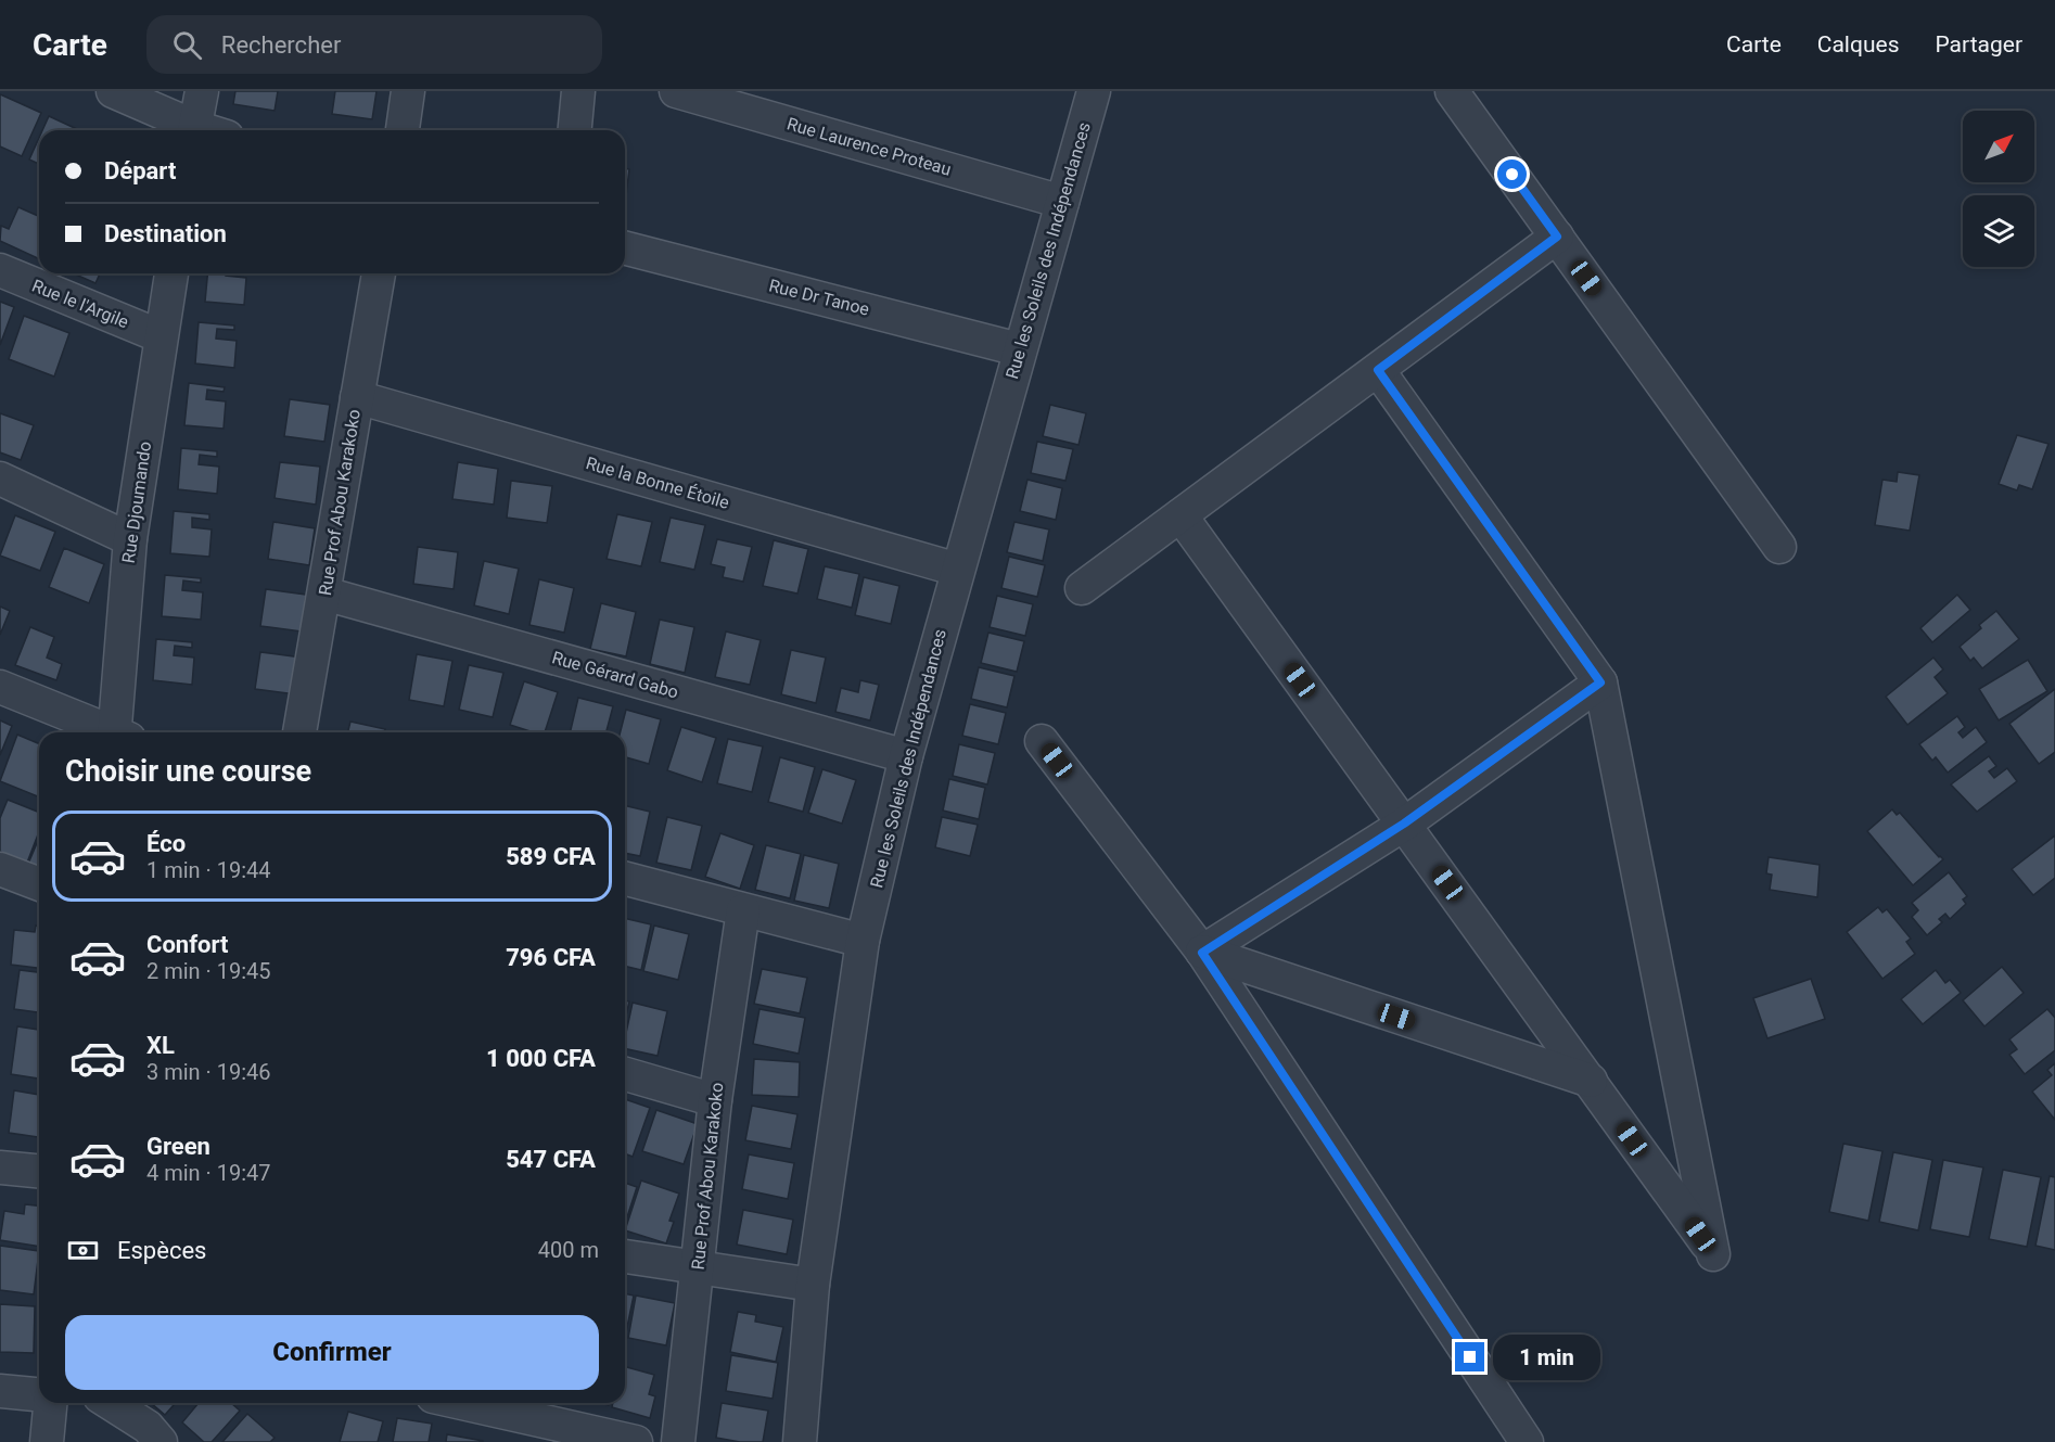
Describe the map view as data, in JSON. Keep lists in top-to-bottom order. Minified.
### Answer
{"streets":{"street":["Rue Laurence Proteau","Rue les Soleils des Indépendances","Rue Dr Tanoe","Rue le l'Argile","Rue la Bonne Étoile","Rue Djoumando","Rue Prof Abou Karakoko","Rue Gérard Gabo"]},"crossings":[["Rue Laurence Proteau","Rue les Soleils des Indépendances"],["Rue les Soleils des Indépendances","Rue Dr Tanoe"],["Rue les Soleils des Indépendances","Rue la Bonne Étoile"],["Rue les Soleils des Indépendances","Rue Gérard Gabo"],["Rue le l'Argile","Rue Djoumando"],["Rue la Bonne Étoile","Rue Prof Abou Karakoko"],["Rue Prof Abou Karakoko","Rue Gérard Gabo"]],"north":"top right","page":{"header":"Carte","search":"Rechercher","nav":["Carte","Calques","Partager"],"banner":["Départ","Destination"],"heading":"Choisir une course","list":[{"name":"Éco","note":"1 min · 19:44","value":"589 CFA"},{"name":"Confort","note":"2 min · 19:45","value":"796 CFA"},{"name":"XL","note":"3 min · 19:46","value":"1 000 CFA"},{"name":"Green","note":"4 min · 19:47","value":"547 CFA"}],"pay":["Espèces","400 m"],"buttons":"Confirmer","bubble":"1 min"}}
